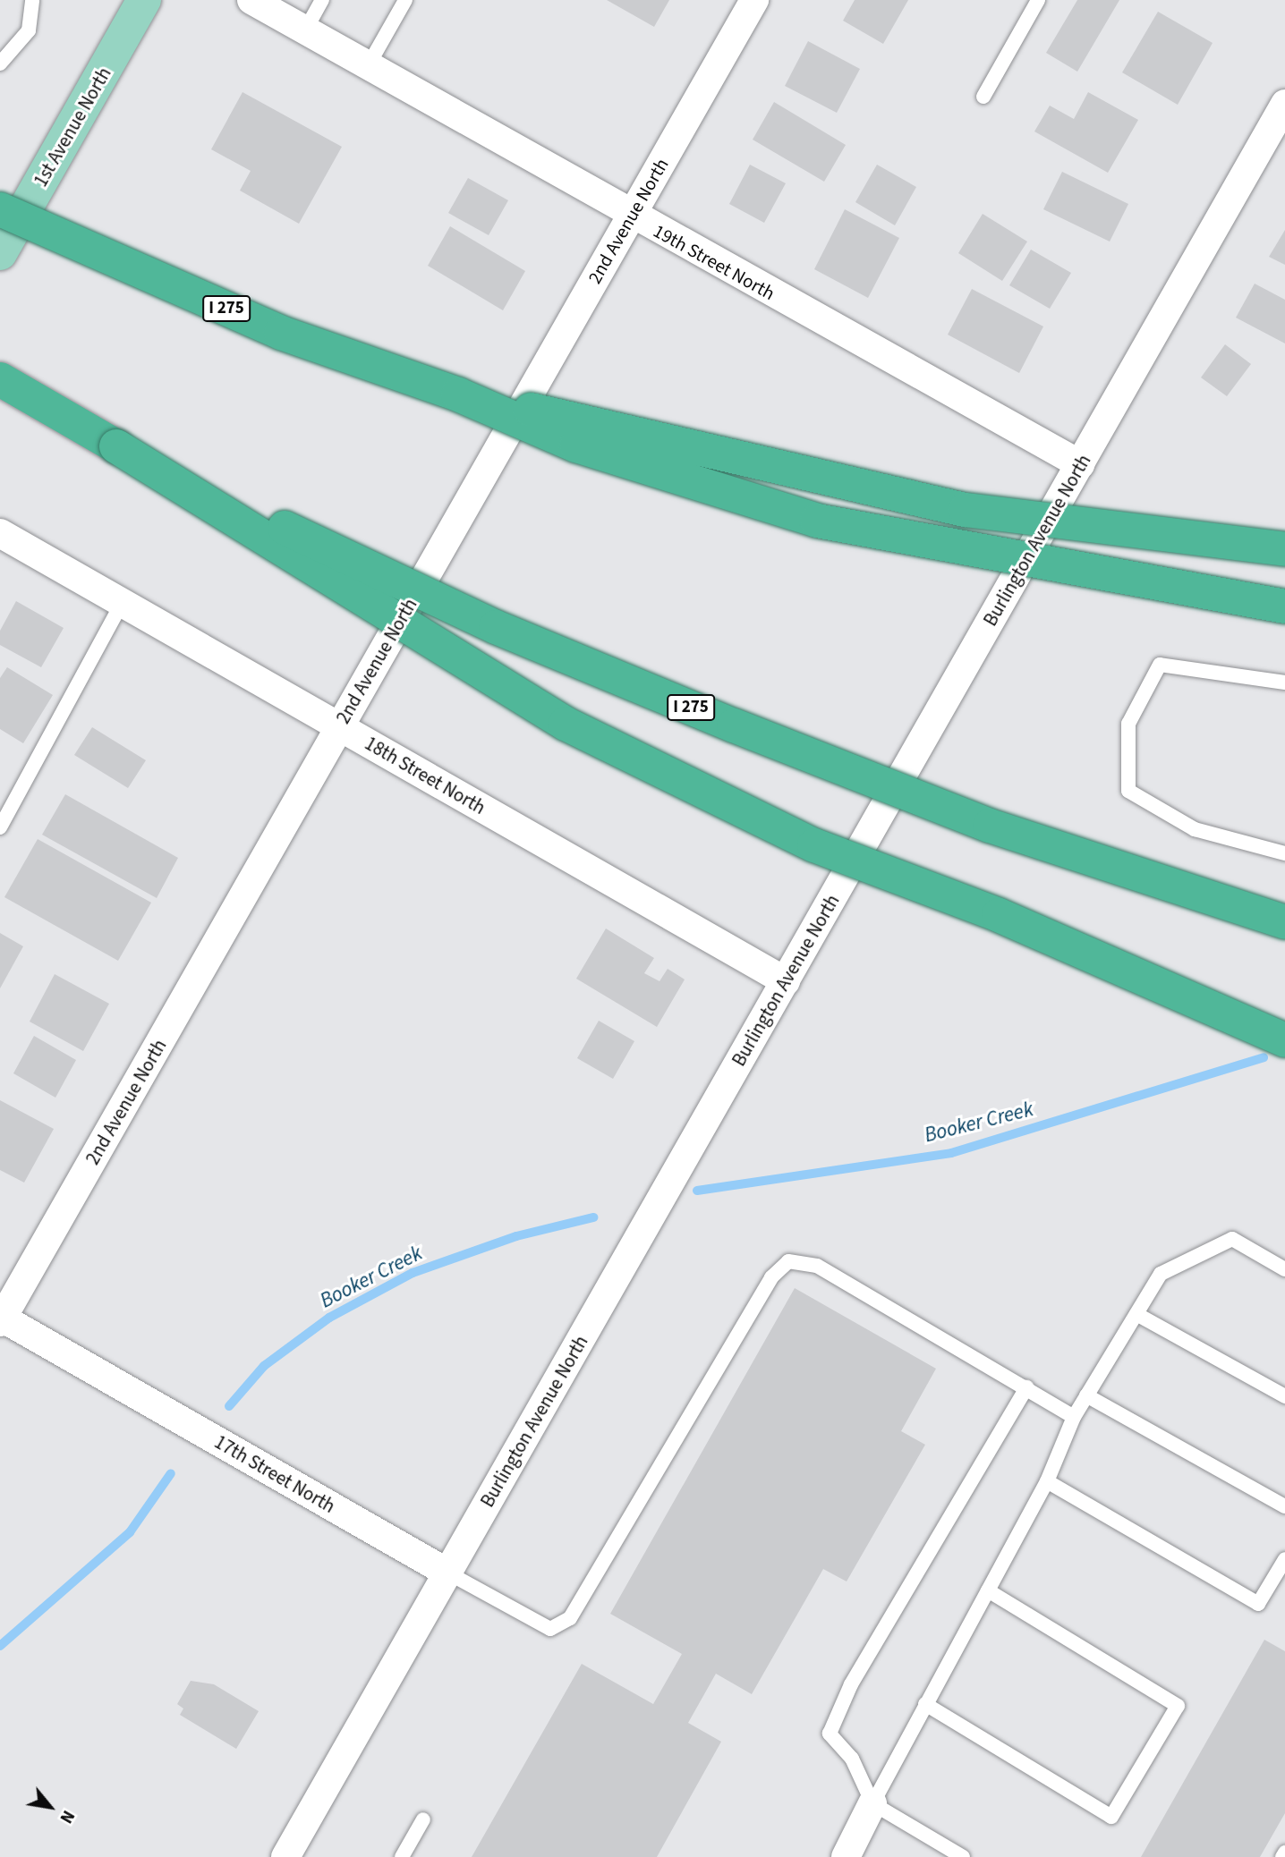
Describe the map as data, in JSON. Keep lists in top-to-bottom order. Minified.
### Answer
{"streets":{"highway":["I 275"],"main road":["1st Avenue North"],"street":["2nd Avenue North","19th Street North","Burlington Avenue North","18th Street North","17th Street North"]},"crossings":[["2nd Avenue North","19th Street North"],["2nd Avenue North","18th Street North"],["2nd Avenue North","17th Street North"],["19th Street North","Burlington Avenue North"],["Burlington Avenue North","18th Street North"],["Burlington Avenue North","17th Street North"]],"water":["Booker Creek"],"north":"bottom right"}
